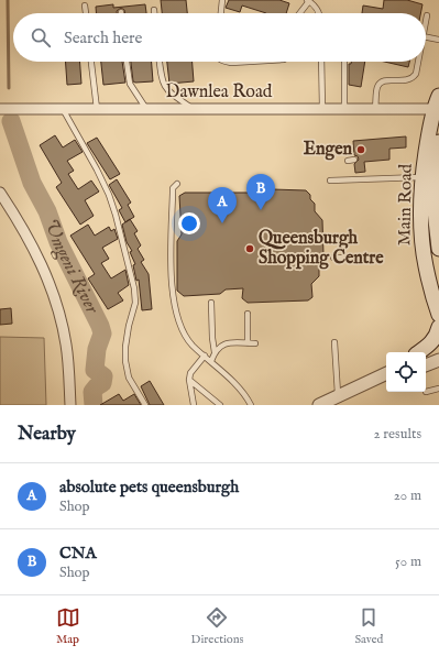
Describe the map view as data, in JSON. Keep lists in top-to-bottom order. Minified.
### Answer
{"streets":{"main road":["Main Road"],"street":["Dawnlea Road"]},"crossings":[["Dawnlea Road","Main Road"]],"water":["Umgeni River"],"places":["Engen","Queensburgh Shopping Centre"],"page":{"search":"Search here","pins":["B","A"],"heading":["Nearby","2 results"],"list":[{"mark":"A","name":"absolute pets queensburgh","note":"Shop","value":"20 m"},{"mark":"B","name":"CNA","note":"Shop","value":"50 m"}],"nav":["Map","Directions","Saved"]}}
